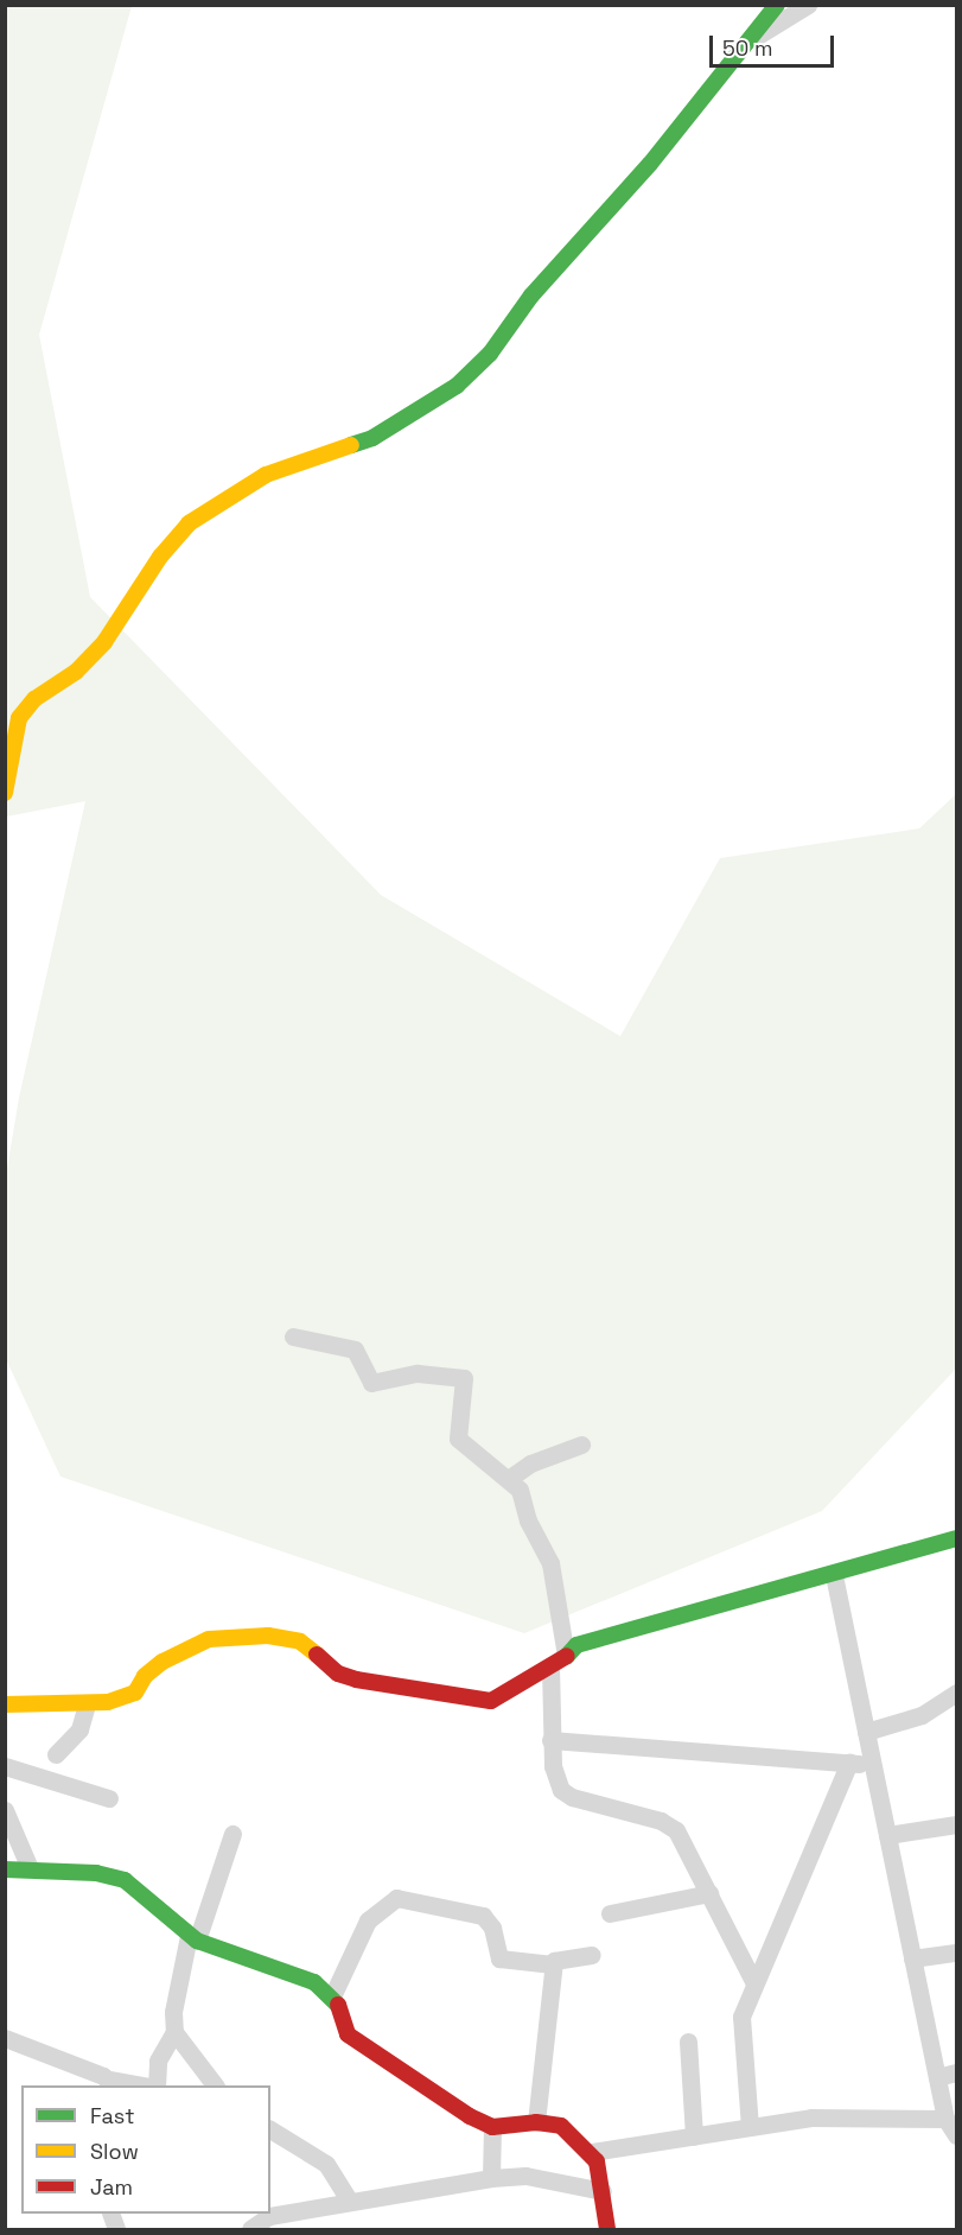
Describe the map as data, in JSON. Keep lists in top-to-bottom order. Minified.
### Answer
{"legend":["Fast","Slow","Jam"],"scale_bar":"50 m"}
